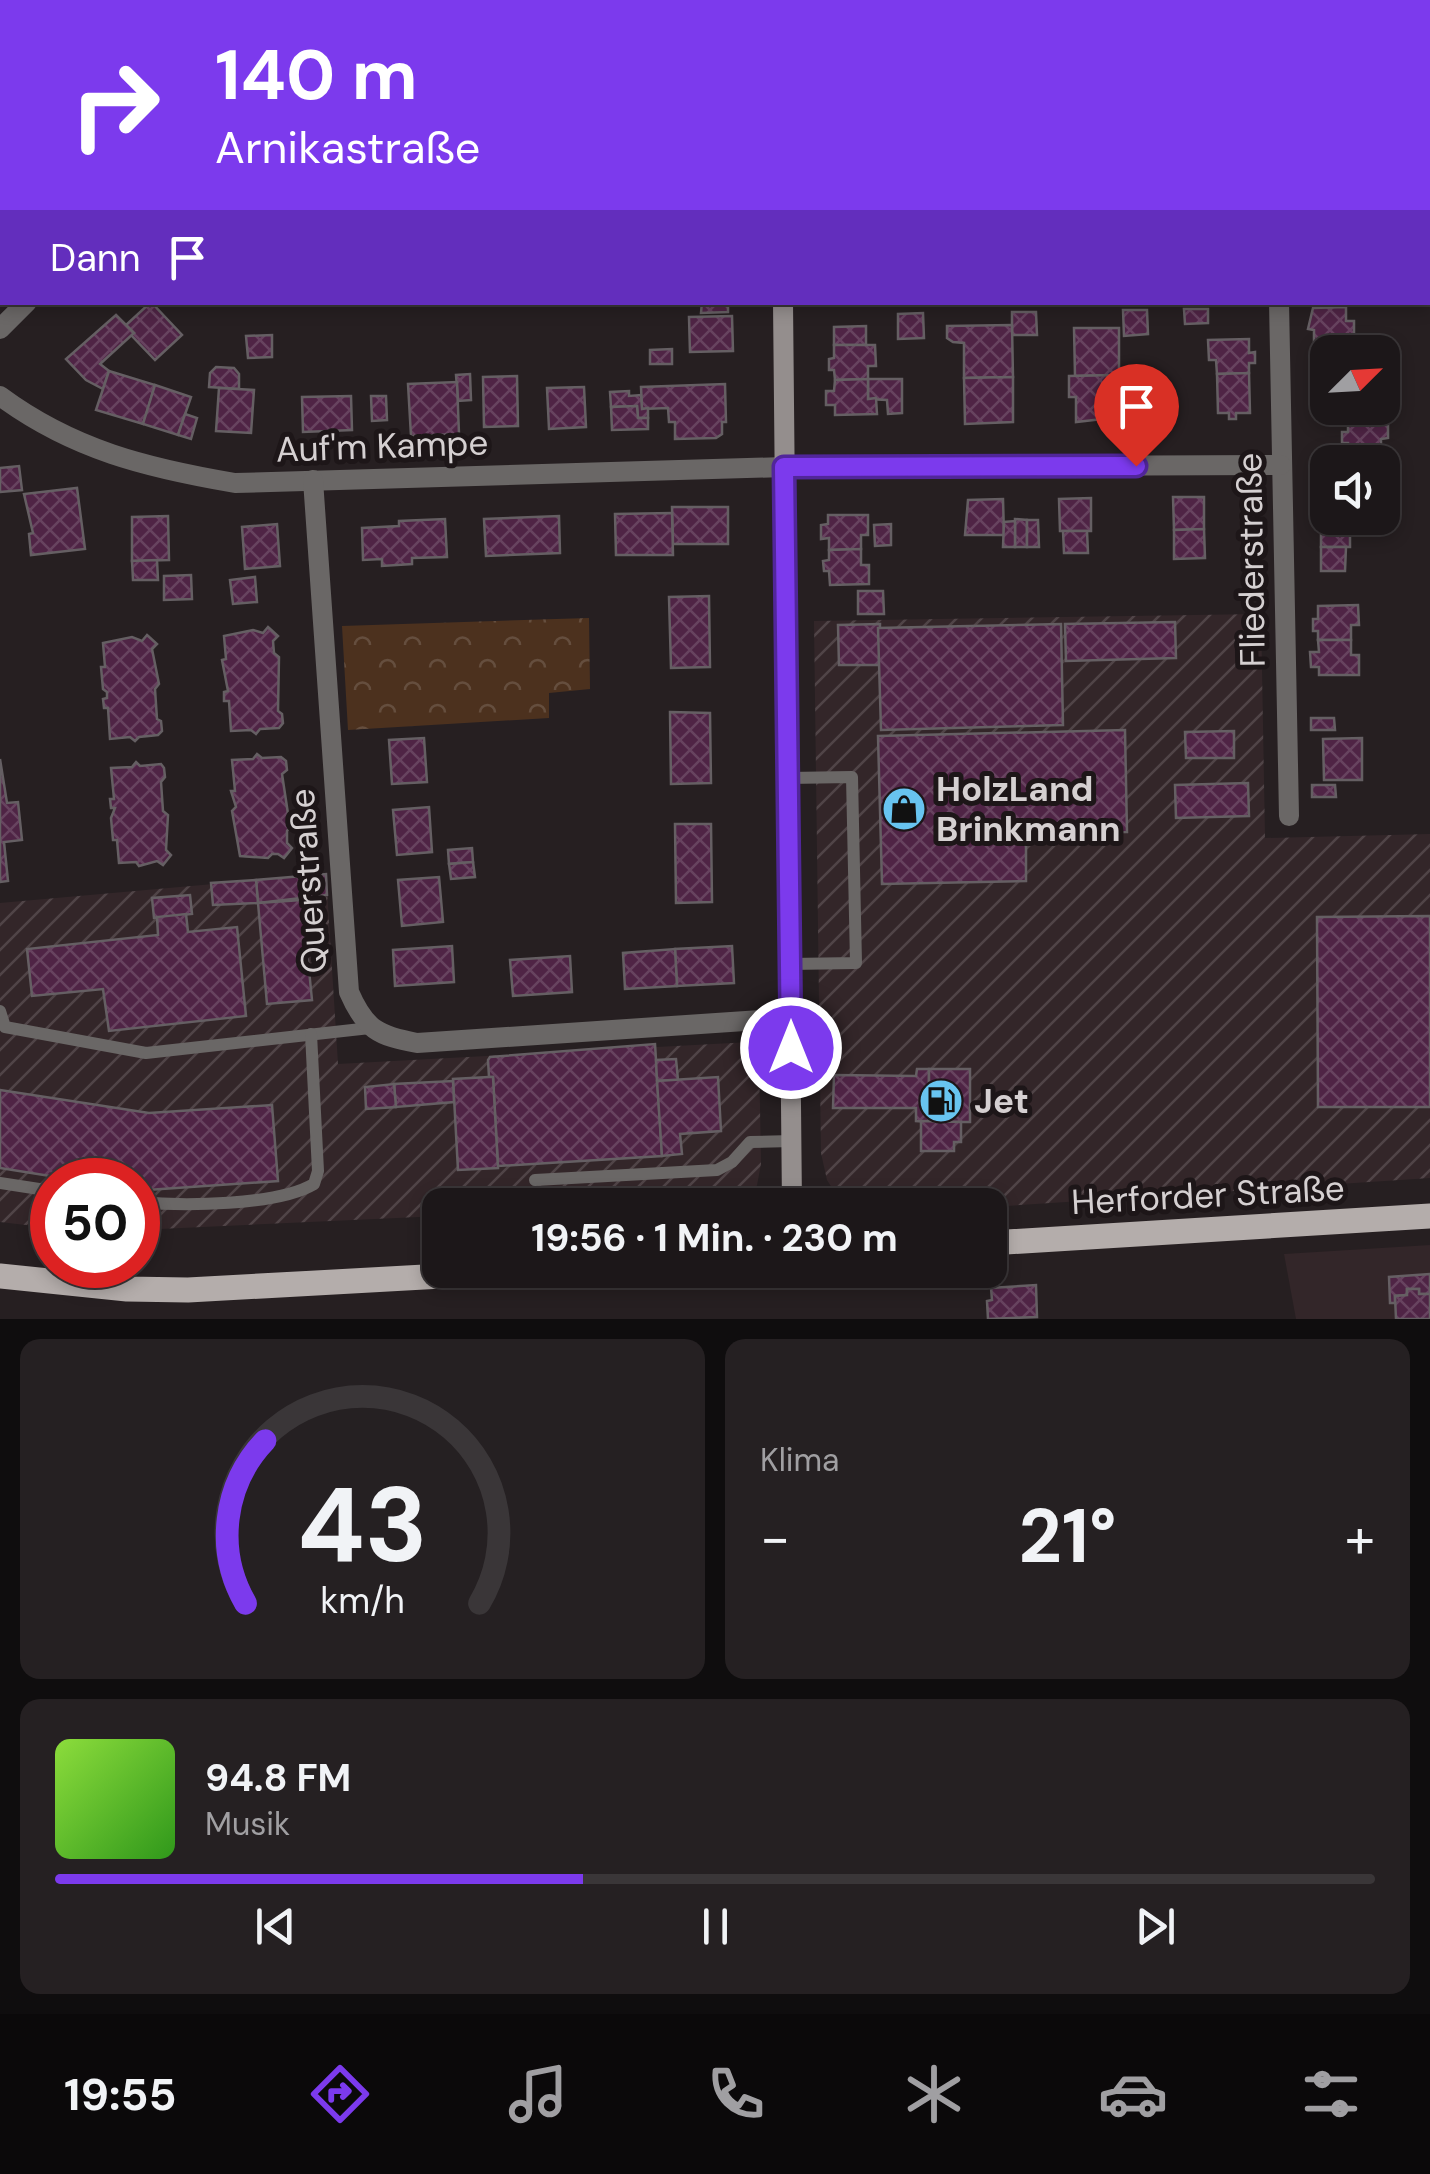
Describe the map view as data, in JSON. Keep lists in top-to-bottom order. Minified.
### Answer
{"streets":{"main road":["Herforder Straße"],"street":["Auf'm Kampe","Fliederstraße","Querstraße"]},"crossings":[["Auf'm Kampe","Fliederstraße"],["Auf'm Kampe","Querstraße"]],"places":{"shop":["HolzLand Brinkmann"],"fuel station":["Jet"]},"north":"top right","page":{"turn":["140 m","Arnikastraße"],"then":"Dann","limit":"50","trip":"19:56 · 1 Min. · 230 m","tile":"Klima","heat":["−","21°","+"],"song":["94.8 FM","Musik"],"tabs":"19:55","gauge":["43","km/h"]}}
